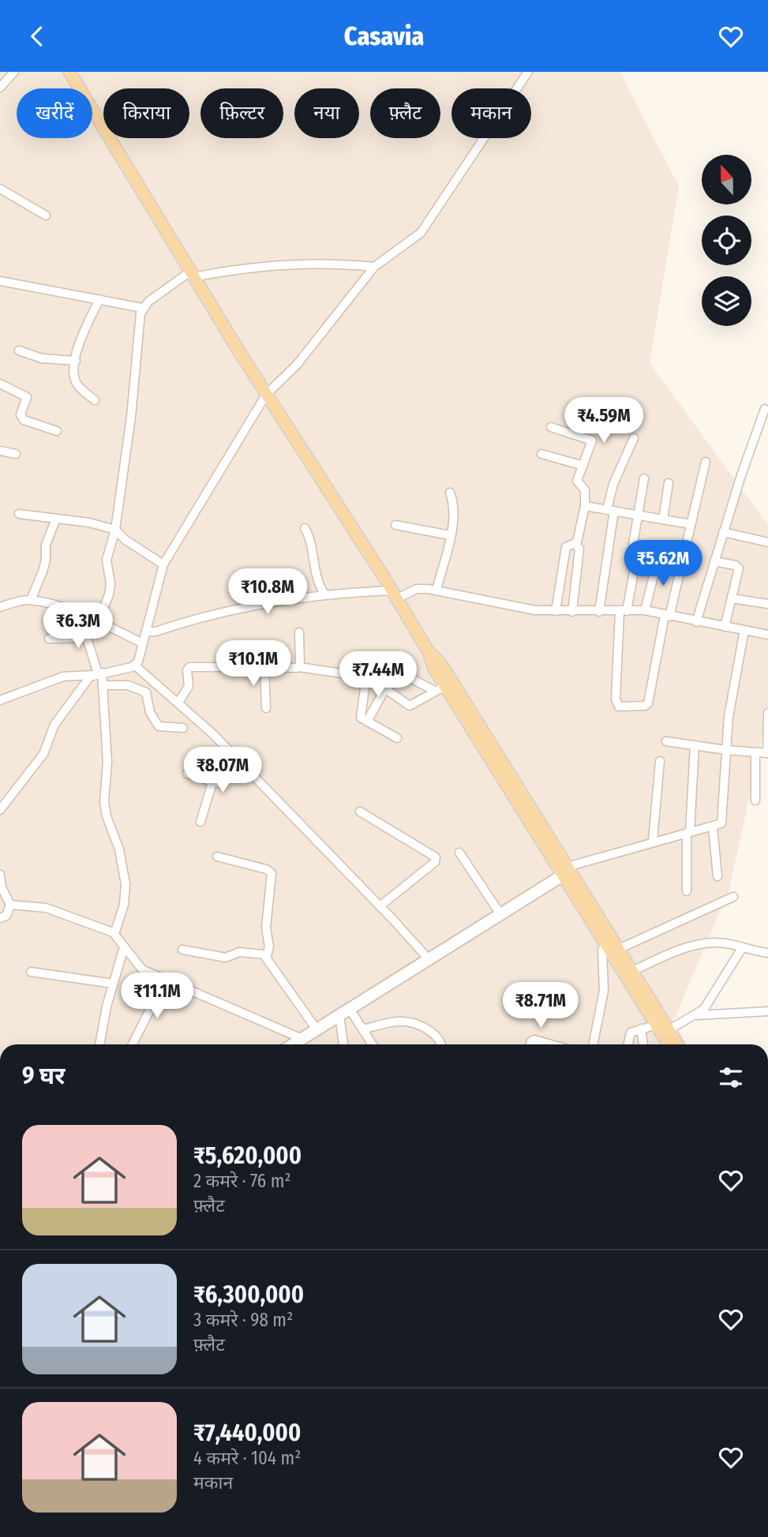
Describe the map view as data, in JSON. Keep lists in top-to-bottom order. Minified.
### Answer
{"north":"top","page":{"header":"Casavia","chip":["खरीदें","किराया","फ़िल्टर","नया","फ़्लैट","मकान"],"price":["₹4.59M","₹5.62M","₹10.8M","₹6.3M","₹10.1M","₹7.44M","₹8.07M","₹11.1M","₹8.71M"],"heading":"9 घर","list":[{"name":"₹5,620,000","note":"2 कमरे · 76 m² · फ़्लैट"},{"name":"₹6,300,000","note":"3 कमरे · 98 m² · फ़्लैट"},{"name":"₹7,440,000","note":"4 कमरे · 104 m² · मकान"}]}}
